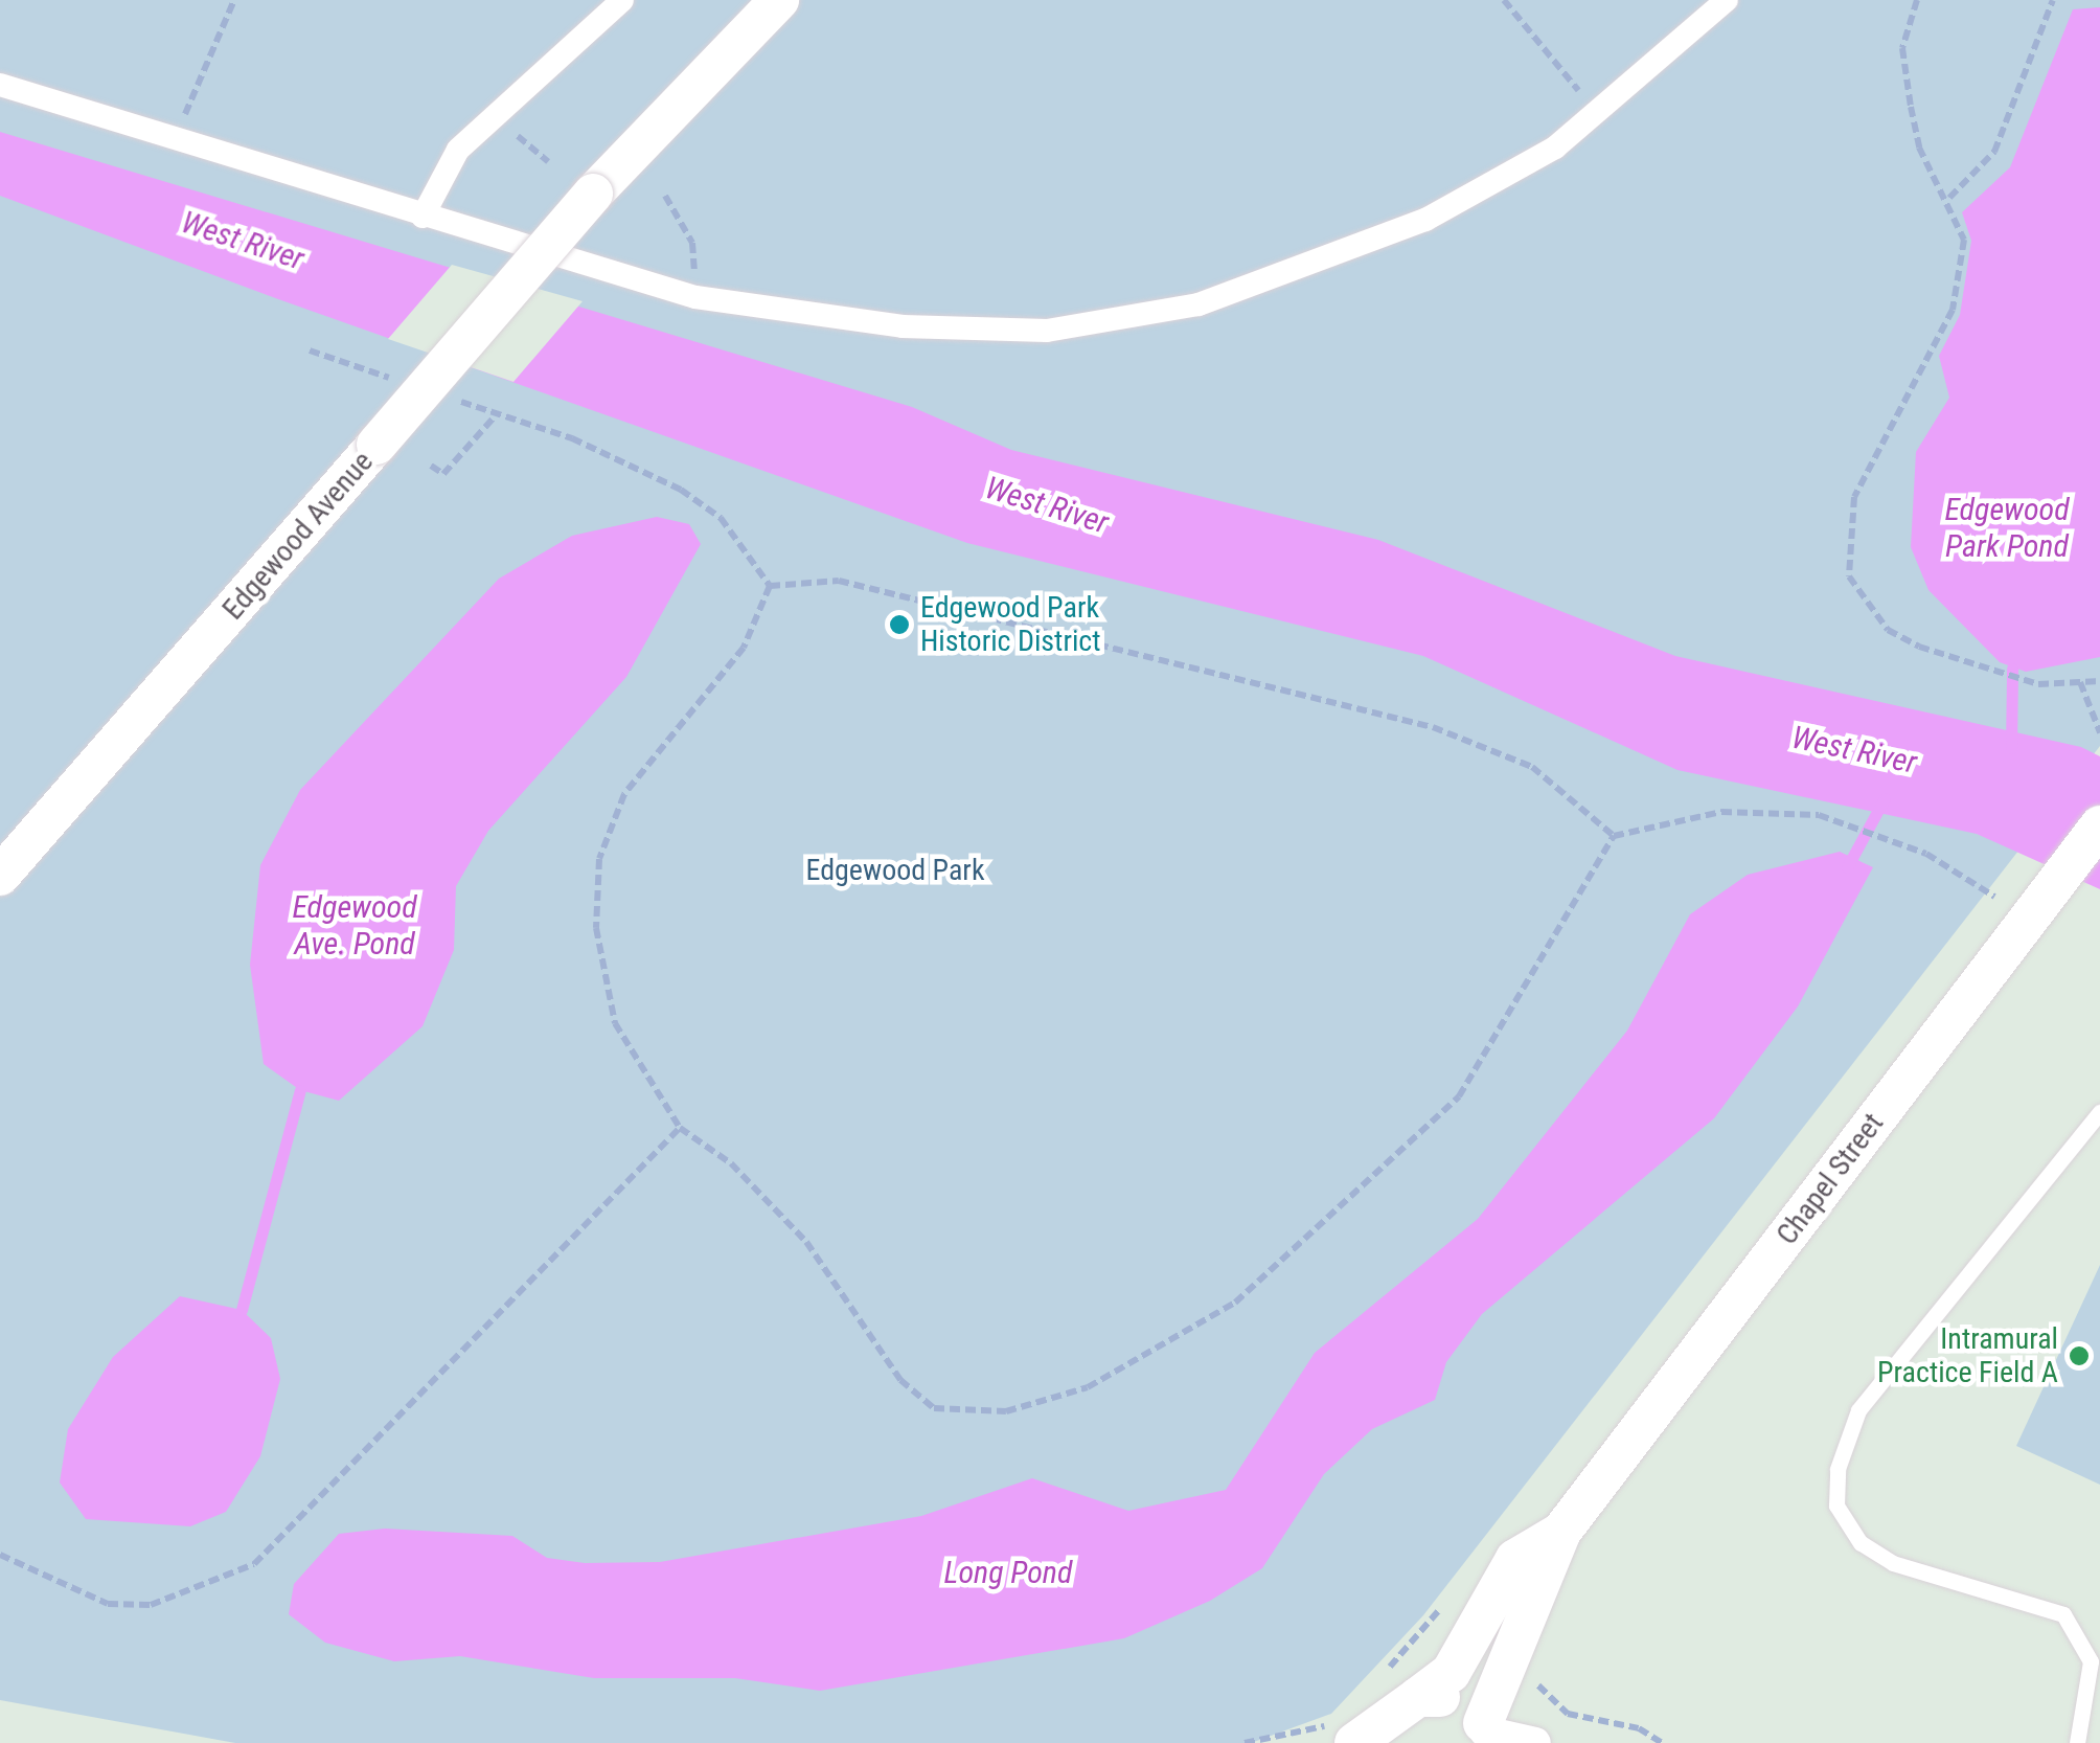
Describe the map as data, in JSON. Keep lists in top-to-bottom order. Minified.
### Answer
{"streets":{"street":["Edgewood Avenue","Chapel Street"]},"water":["West River","Edgewood Park Pond","Edgewood Ave. Pond","Long Pond"],"parks":["Edgewood Park"],"places":["Edgewood Park Historic District","Intramural Practice Field A"]}
